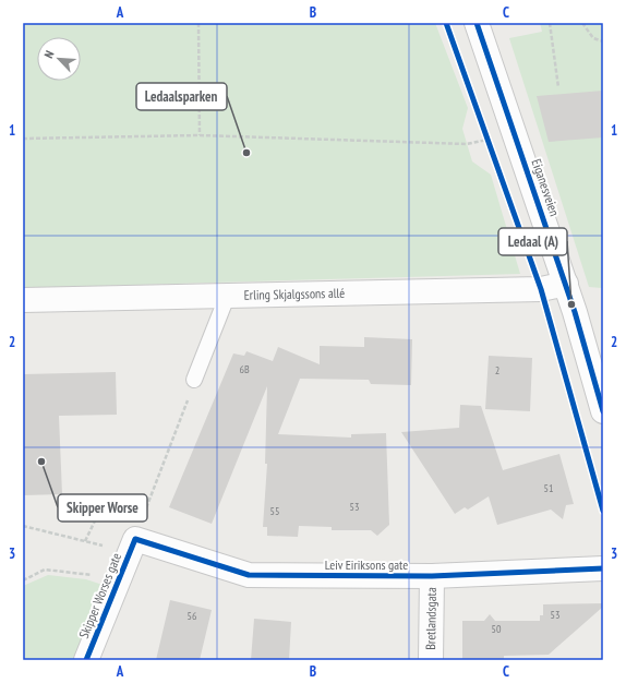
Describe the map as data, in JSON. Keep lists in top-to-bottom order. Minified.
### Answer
{"streets":{"street":["Eiganesveien","Erling Skjalgssons allé","Leiv Eiriksons gate","Skipper Worses gate","Bretlandsgata"]},"crossings":[["Eiganesveien","Erling Skjalgssons allé"],["Leiv Eiriksons gate","Skipper Worses gate"],["Leiv Eiriksons gate","Bretlandsgata"]],"places":["Ledaalsparken","Ledaal (A)","Skipper Worse"],"house_numbers":["6B","2","51","53","55","53","56","50"],"north":"top left","grid":{"columns":["A","B","C"],"rows":["1","2","3"]}}
